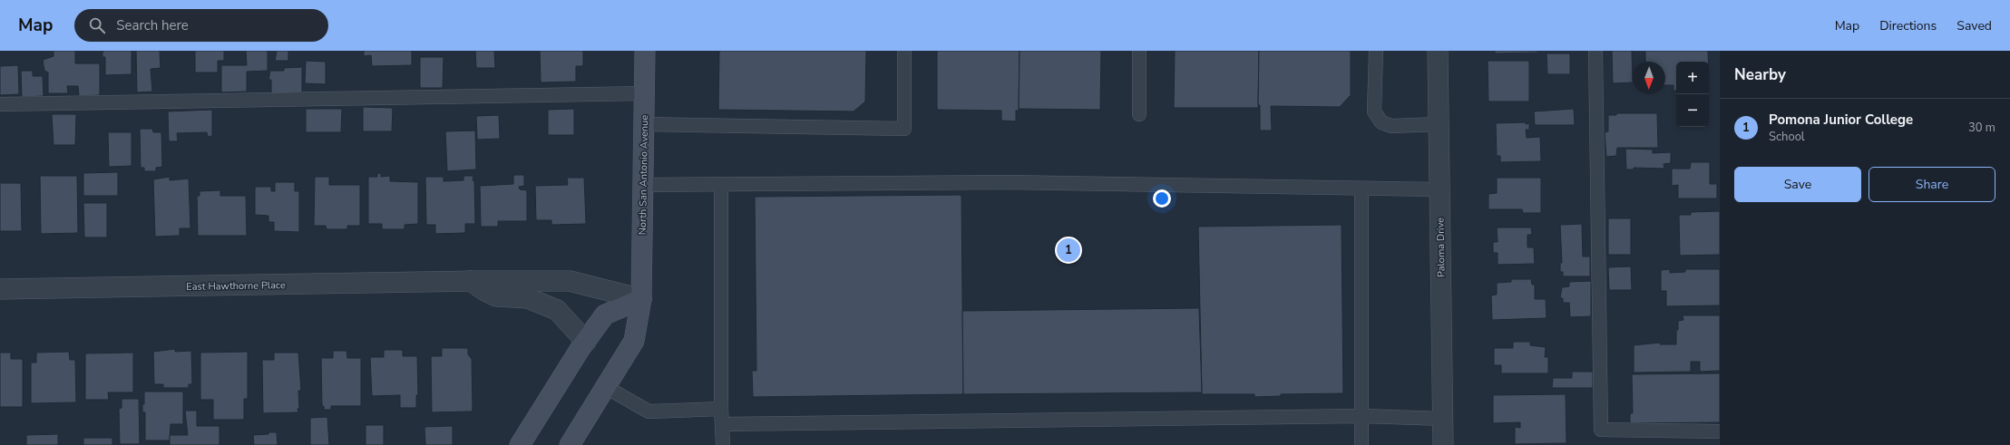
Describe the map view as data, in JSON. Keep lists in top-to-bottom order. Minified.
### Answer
{"streets":{"main road":["North San Antonio Avenue"],"street":["Paloma Drive","East Hawthorne Place"]},"crossings":[["North San Antonio Avenue","East Hawthorne Place"]],"north":"bottom","page":{"header":"Map","search":"Search here","nav":["Map","Directions","Saved"],"heading":"Nearby","map_buttons":["+","−"],"list":[{"mark":"1","name":"Pomona Junior College","note":"School","value":"30 m"}],"buttons":["Save","Share"],"pins":"1"}}
